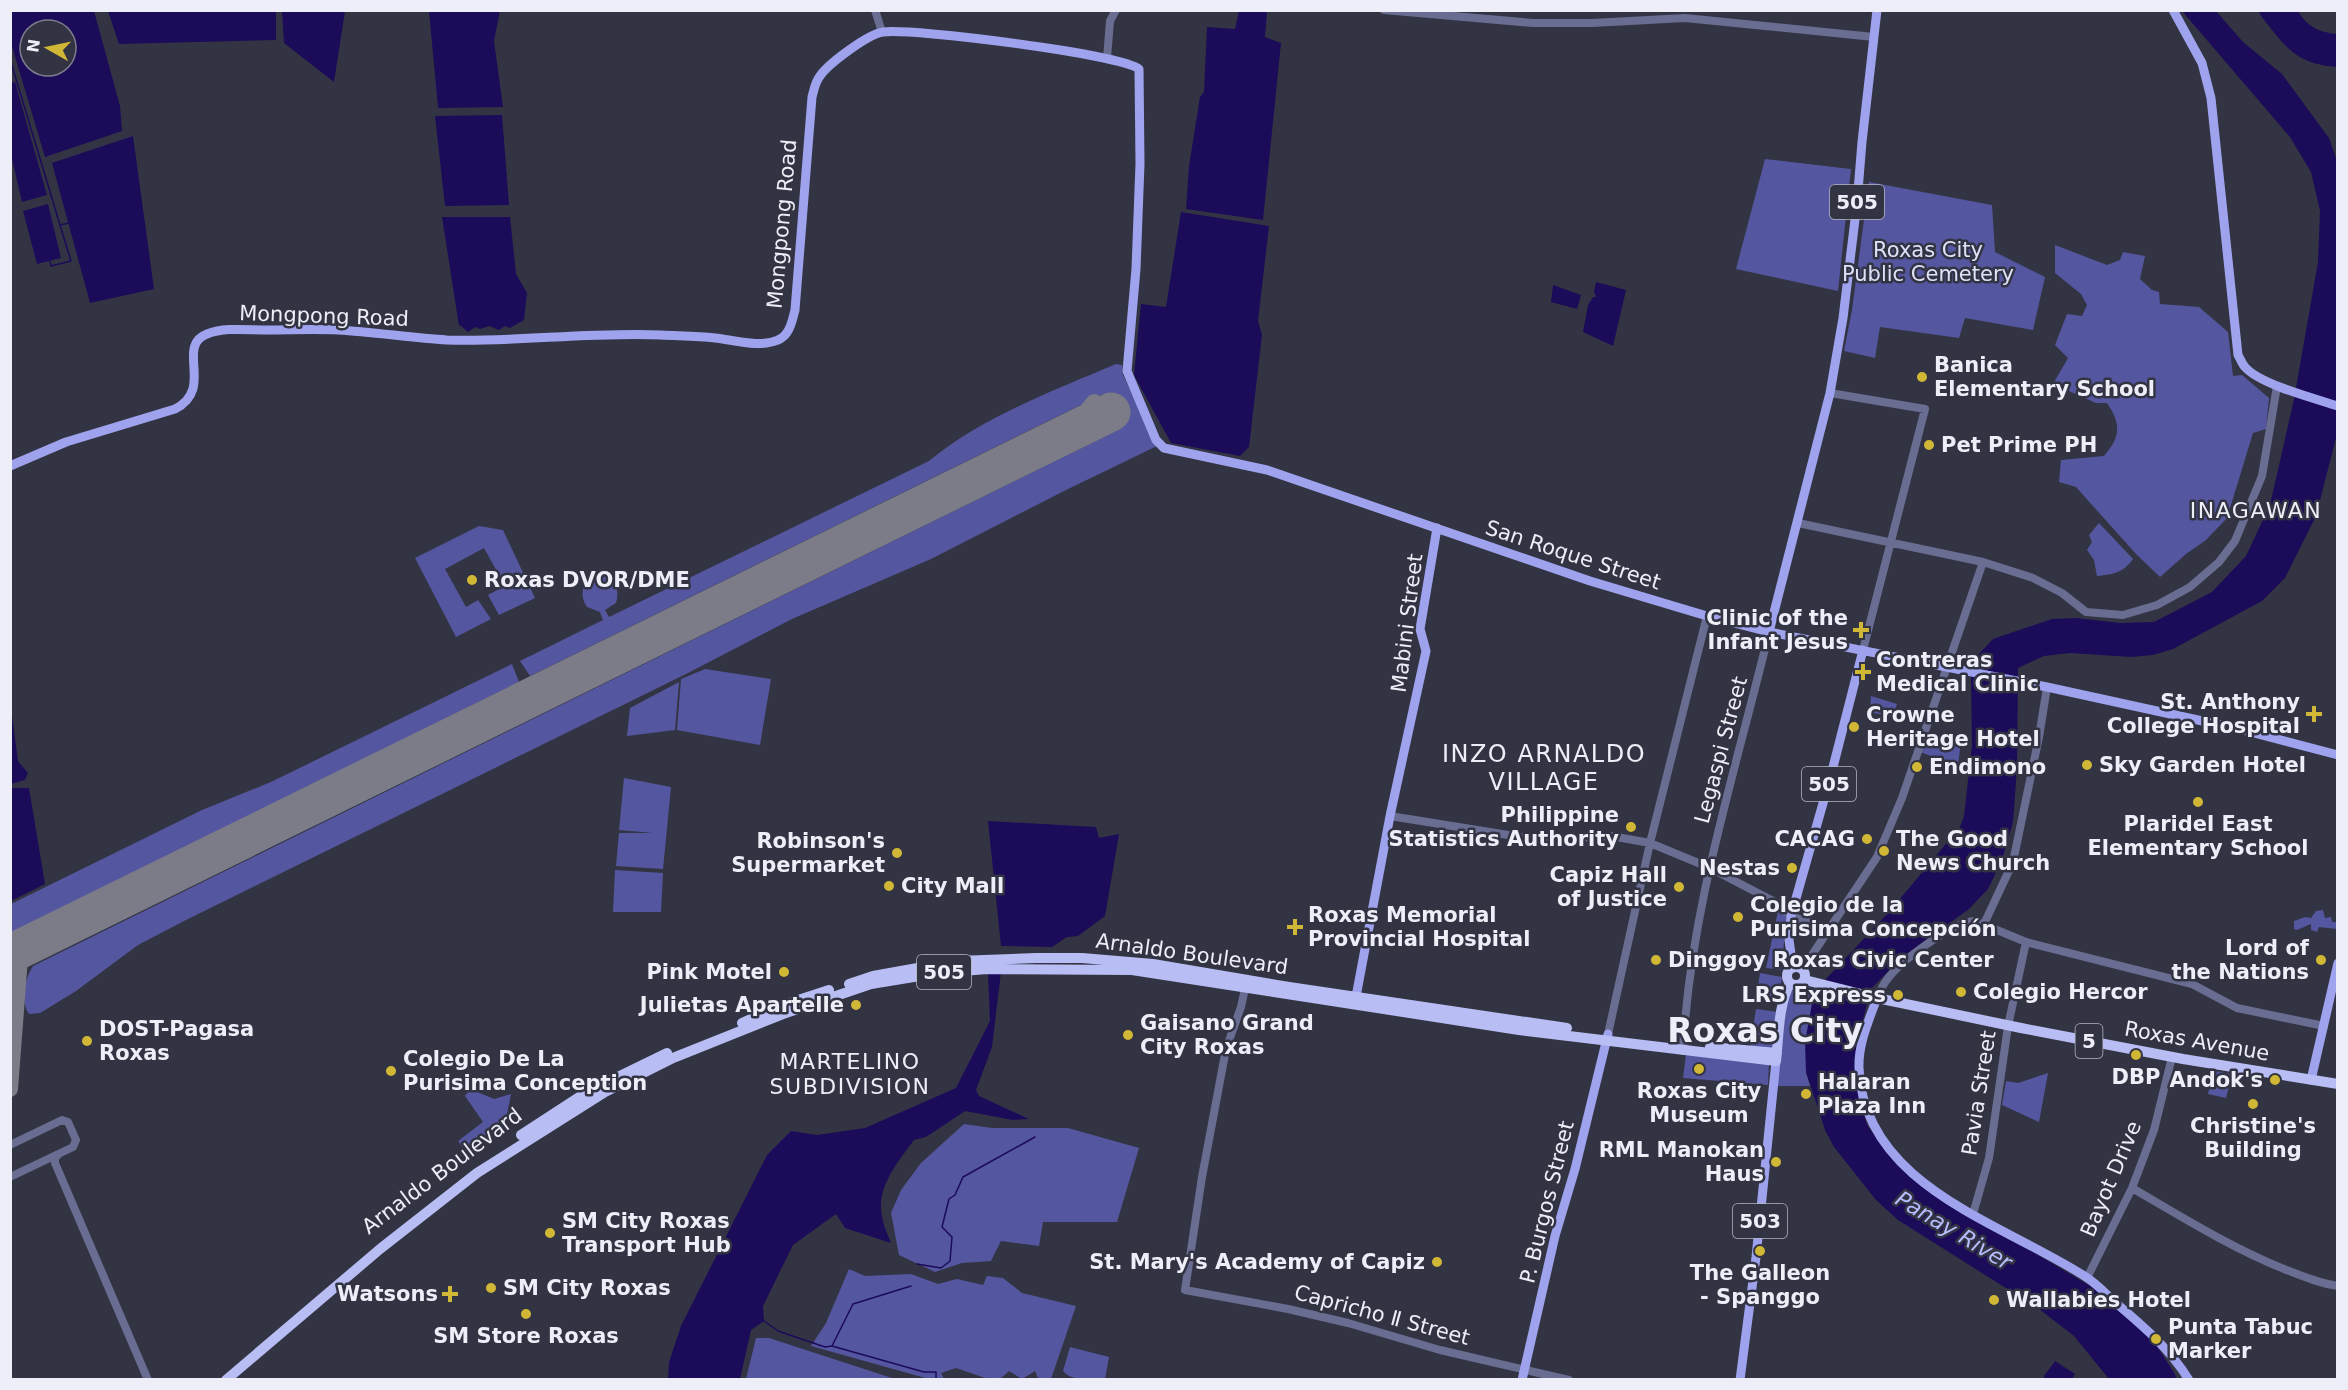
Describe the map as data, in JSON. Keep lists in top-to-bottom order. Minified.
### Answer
{"streets":{"highway":["505","Arnaldo Boulevard","5","Roxas Avenue"],"main road":["Mongpong Road","San Roque Street","Mabini Street","Legaspi Street","P. Burgos Street","503"],"street":["Pavia Street","Bayot Drive","Capricho Ⅱ Street"]},"crossings":[["505","San Roque Street"],["505","Legaspi Street"],["505","Roxas Avenue"],["San Roque Street","Mabini Street"],["San Roque Street","Legaspi Street"],["Mabini Street","Arnaldo Boulevard"],["Legaspi Street","Arnaldo Boulevard"],["Arnaldo Boulevard","Roxas Avenue"],["Arnaldo Boulevard","P. Burgos Street"],["Arnaldo Boulevard","503"],["Arnaldo Boulevard","Capricho Ⅱ Street"],["Roxas Avenue","Pavia Street"],["Roxas Avenue","Bayot Drive"],["Roxas Avenue","503"],["P. Burgos Street","Capricho Ⅱ Street"]],"districts":["INAGAWAN","INZO ARNALDO VILLAGE","Roxas City","MARTELINO SUBDIVISION"],"water":["Panay River"],"parks":["Roxas City Public Cemetery"],"places":{"other":["Banica Elementary School","Pet Prime PH","Roxas DVOR/DME","Crowne Heritage Hotel","Sky Garden Hotel","Endimono","Plaridel East Elementary School","Philippine Statistics Authority","CACAG","The Good News Church","Robinson's Supermarket","Nestas","City Mall","Capiz Hall of Justice","Colegio de la Purisima Concepción","Dinggoy Roxas Civic Center","Lord of the Nations","Pink Motel","Colegio Hercor","LRS Express","Julietas Apartelle","Gaisano Grand City Roxas","DOST-Pagasa Roxas","DBP","Roxas City Museum","Colegio De La Purisima Conception","Andok's","Halaran Plaza Inn","Christine's Building","RML Manokan Haus","SM City Roxas Transport Hub","The Galleon - Spanggo","St. Mary's Academy of Capiz","SM City Roxas","Wallabies Hotel","SM Store Roxas","Punta Tabuc Marker"],"health":["Clinic of the Infant Jesus","Contreras Medical Clinic","St. Anthony College Hospital","Roxas Memorial Provincial Hospital","Watsons"]},"north":"left"}
